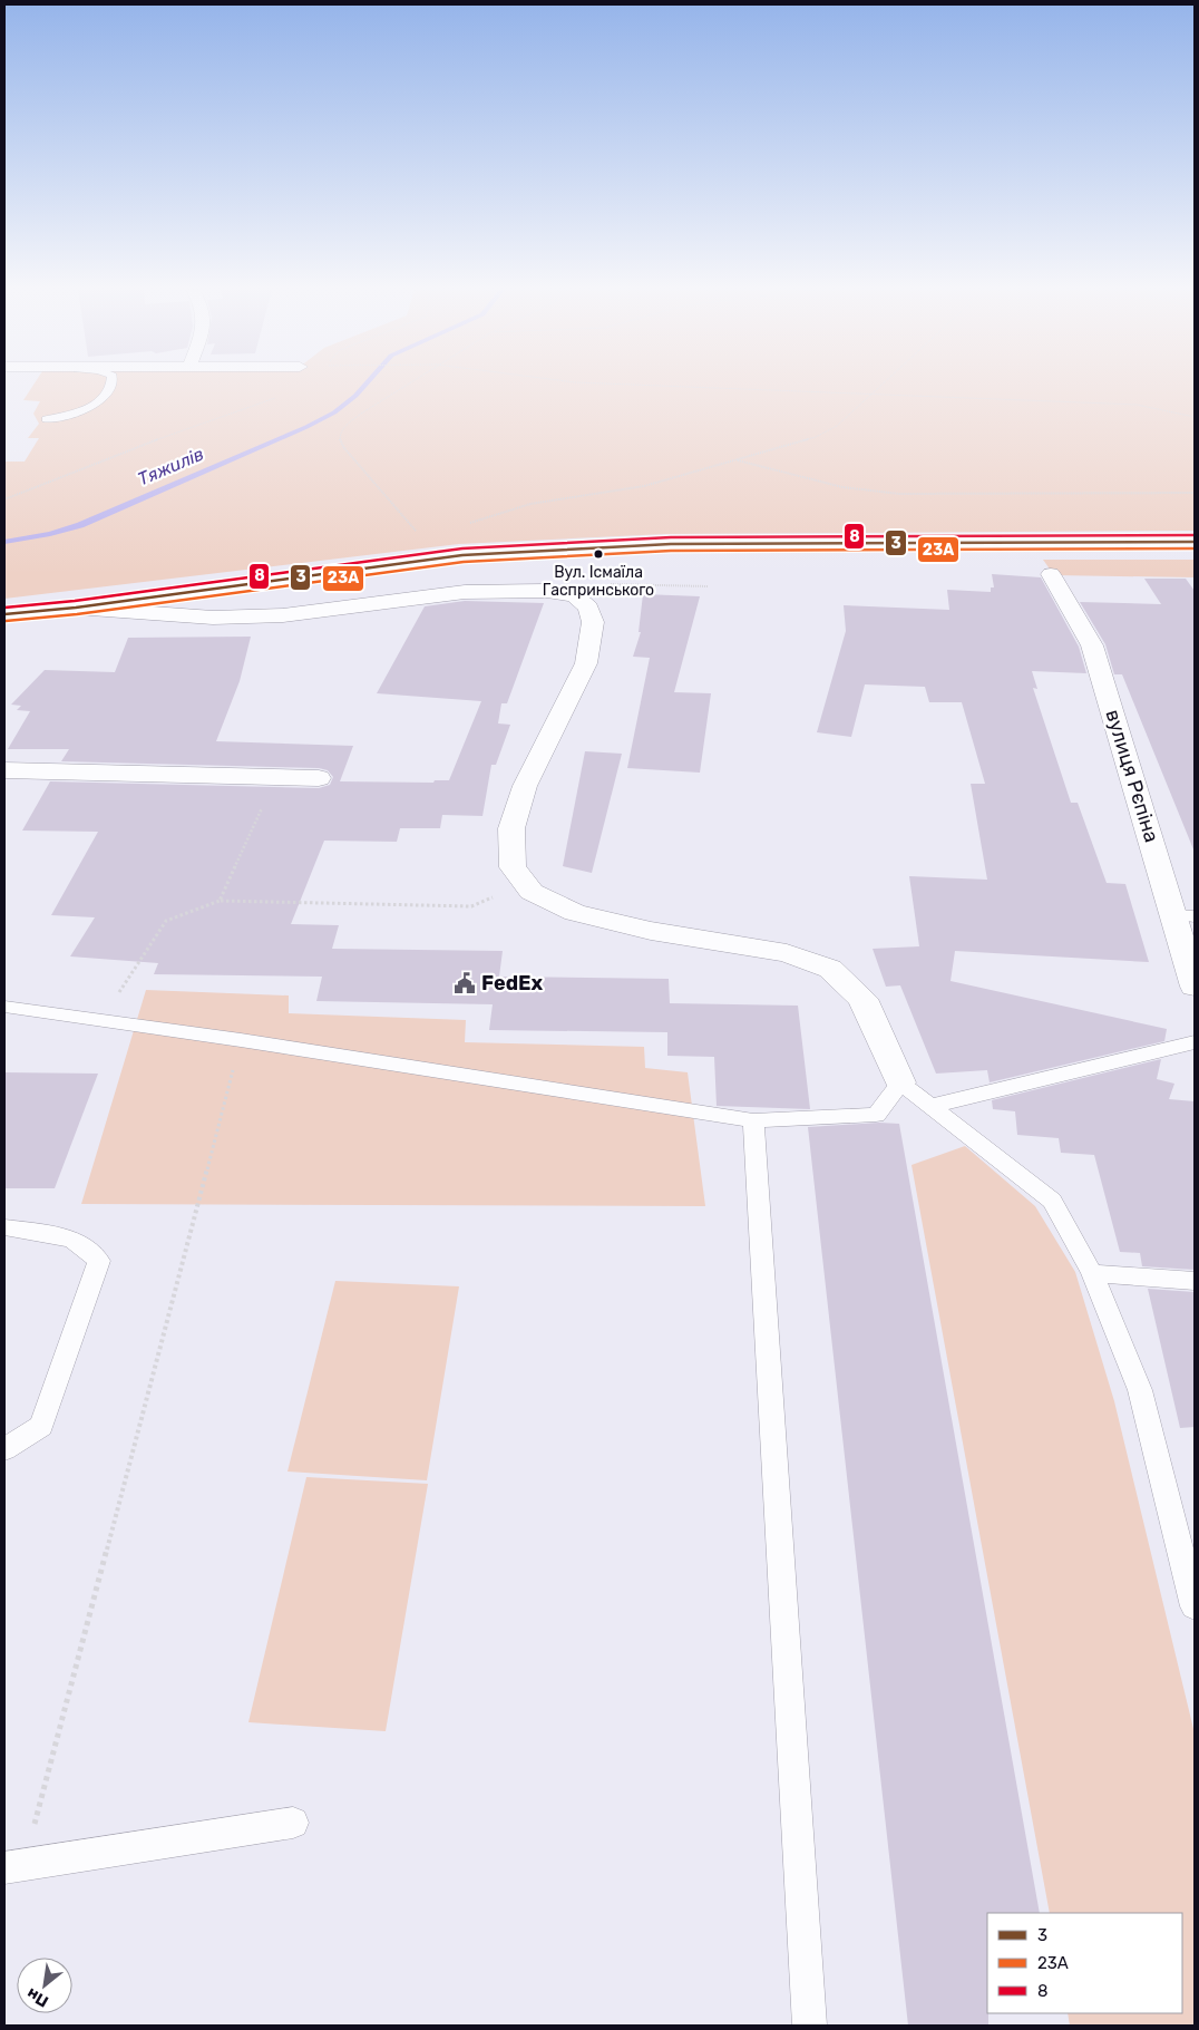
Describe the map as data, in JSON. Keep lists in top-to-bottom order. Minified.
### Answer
{"streets":{"street":["вулиця Рєпіна"]},"water":["Тяжилів"],"places":{"other":["Вул. Ісмаїла Гаспринського"],"public building":["FedEx"]},"lines":["transit line 8","transit line 3","transit line 23А"],"legend":["3","23А","8"],"north":"bottom left"}
